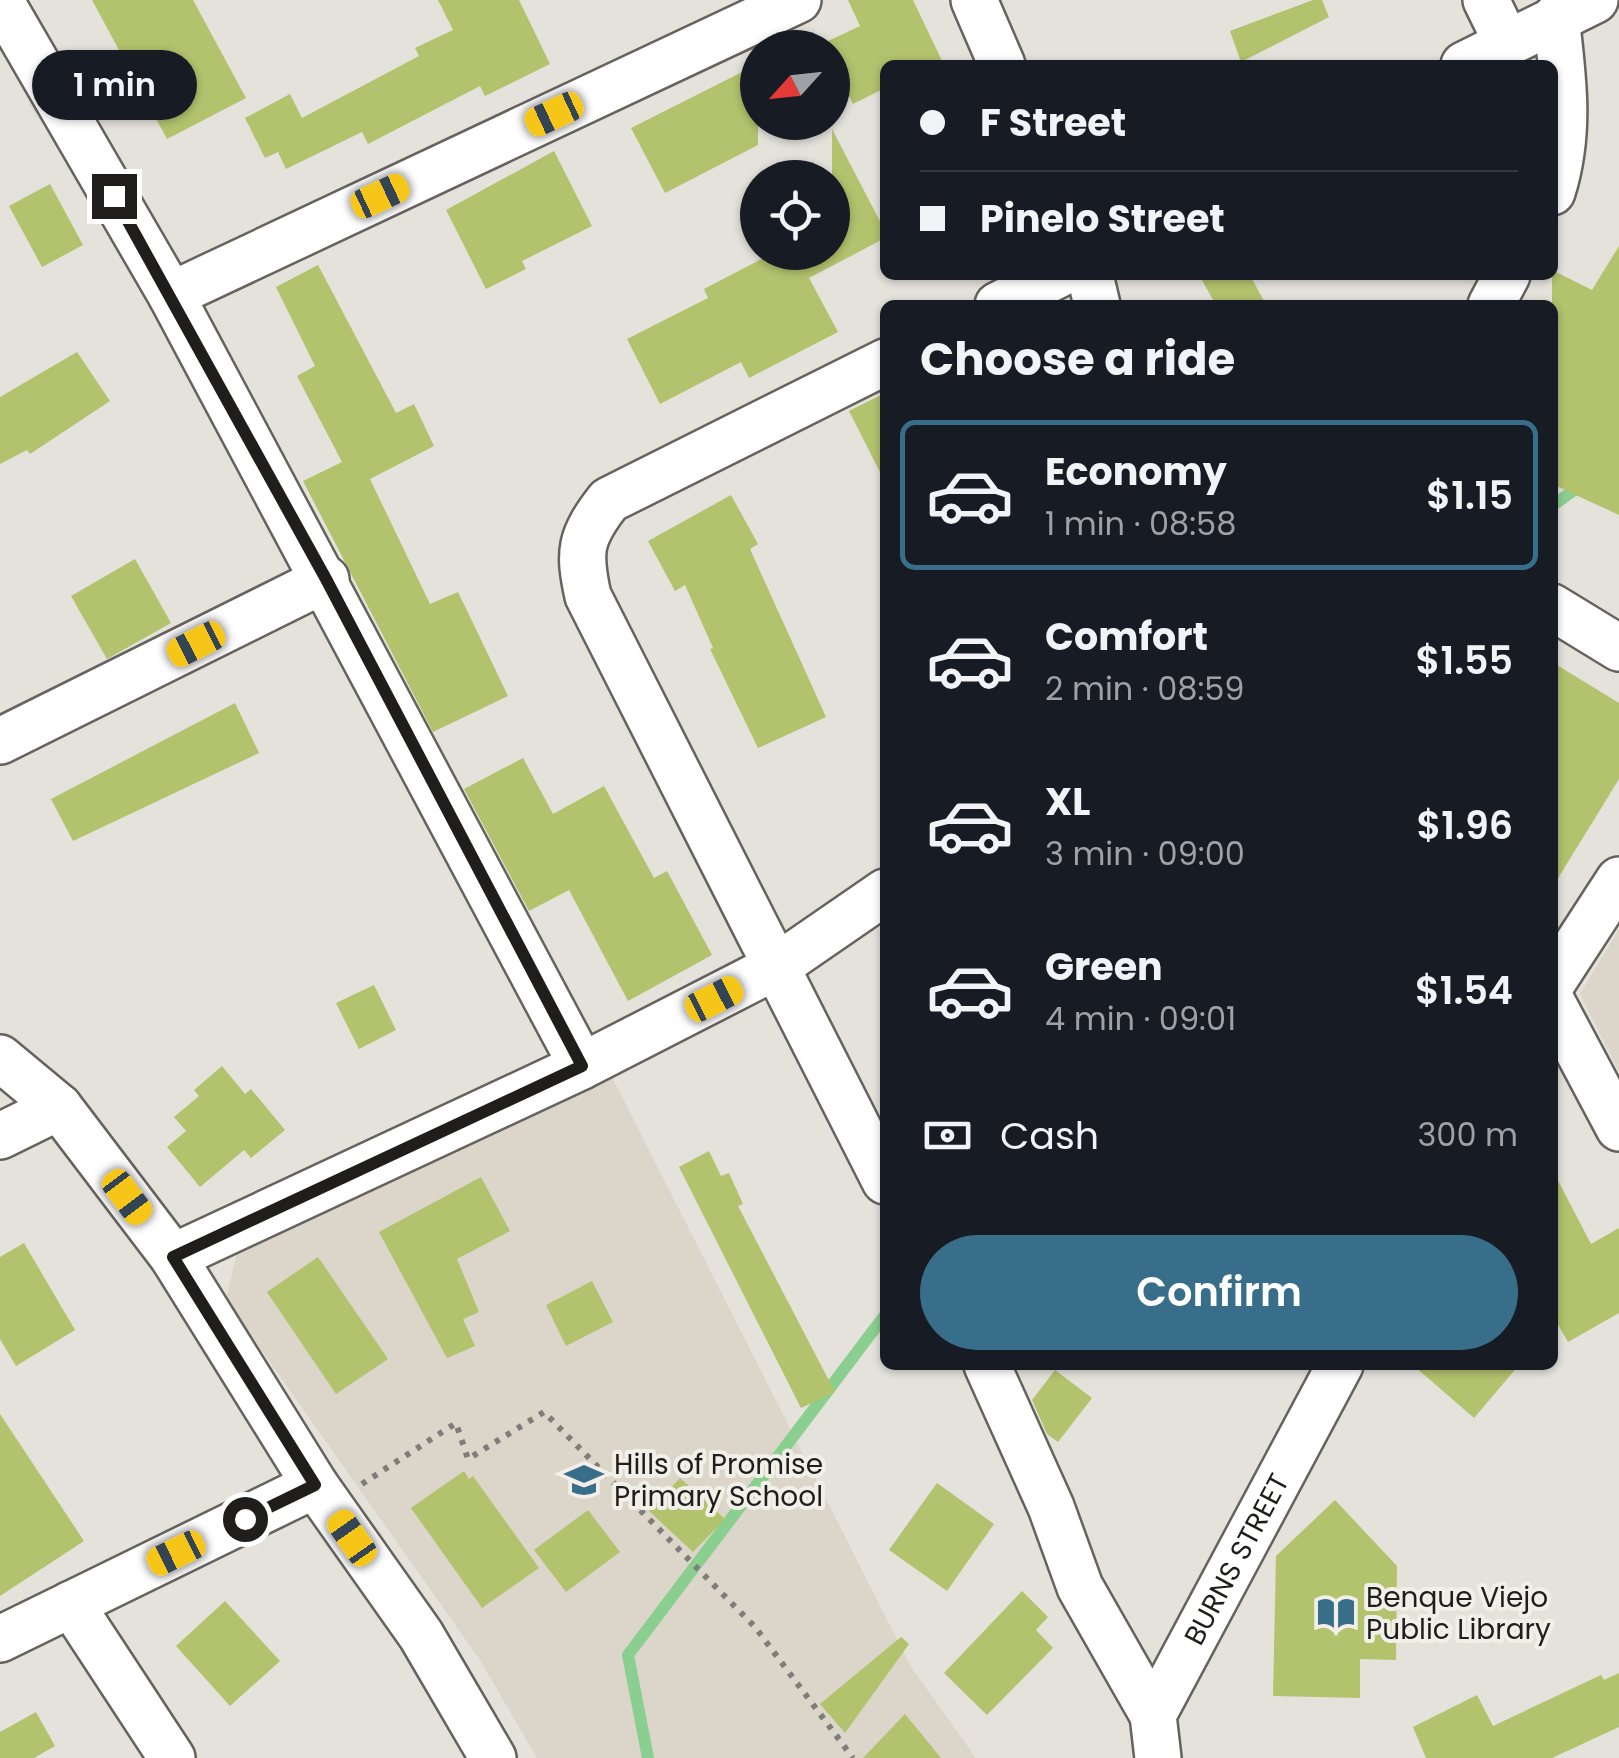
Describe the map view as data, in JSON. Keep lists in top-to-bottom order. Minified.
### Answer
{"streets":{"street":["BURNS STREET"]},"places":{"school or university":["Hills of Promise Primary School"],"library":["Benque Viejo Public Library"]},"north":"bottom left","page":{"bubble":"1 min","banner":["F Street","Pinelo Street"],"heading":"Choose a ride","list":[{"name":"Economy","note":"1 min · 08:58","value":"$1.15"},{"name":"Comfort","note":"2 min · 08:59","value":"$1.55"},{"name":"XL","note":"3 min · 09:00","value":"$1.96"},{"name":"Green","note":"4 min · 09:01","value":"$1.54"}],"pay":["Cash","300 m"],"buttons":"Confirm"}}
